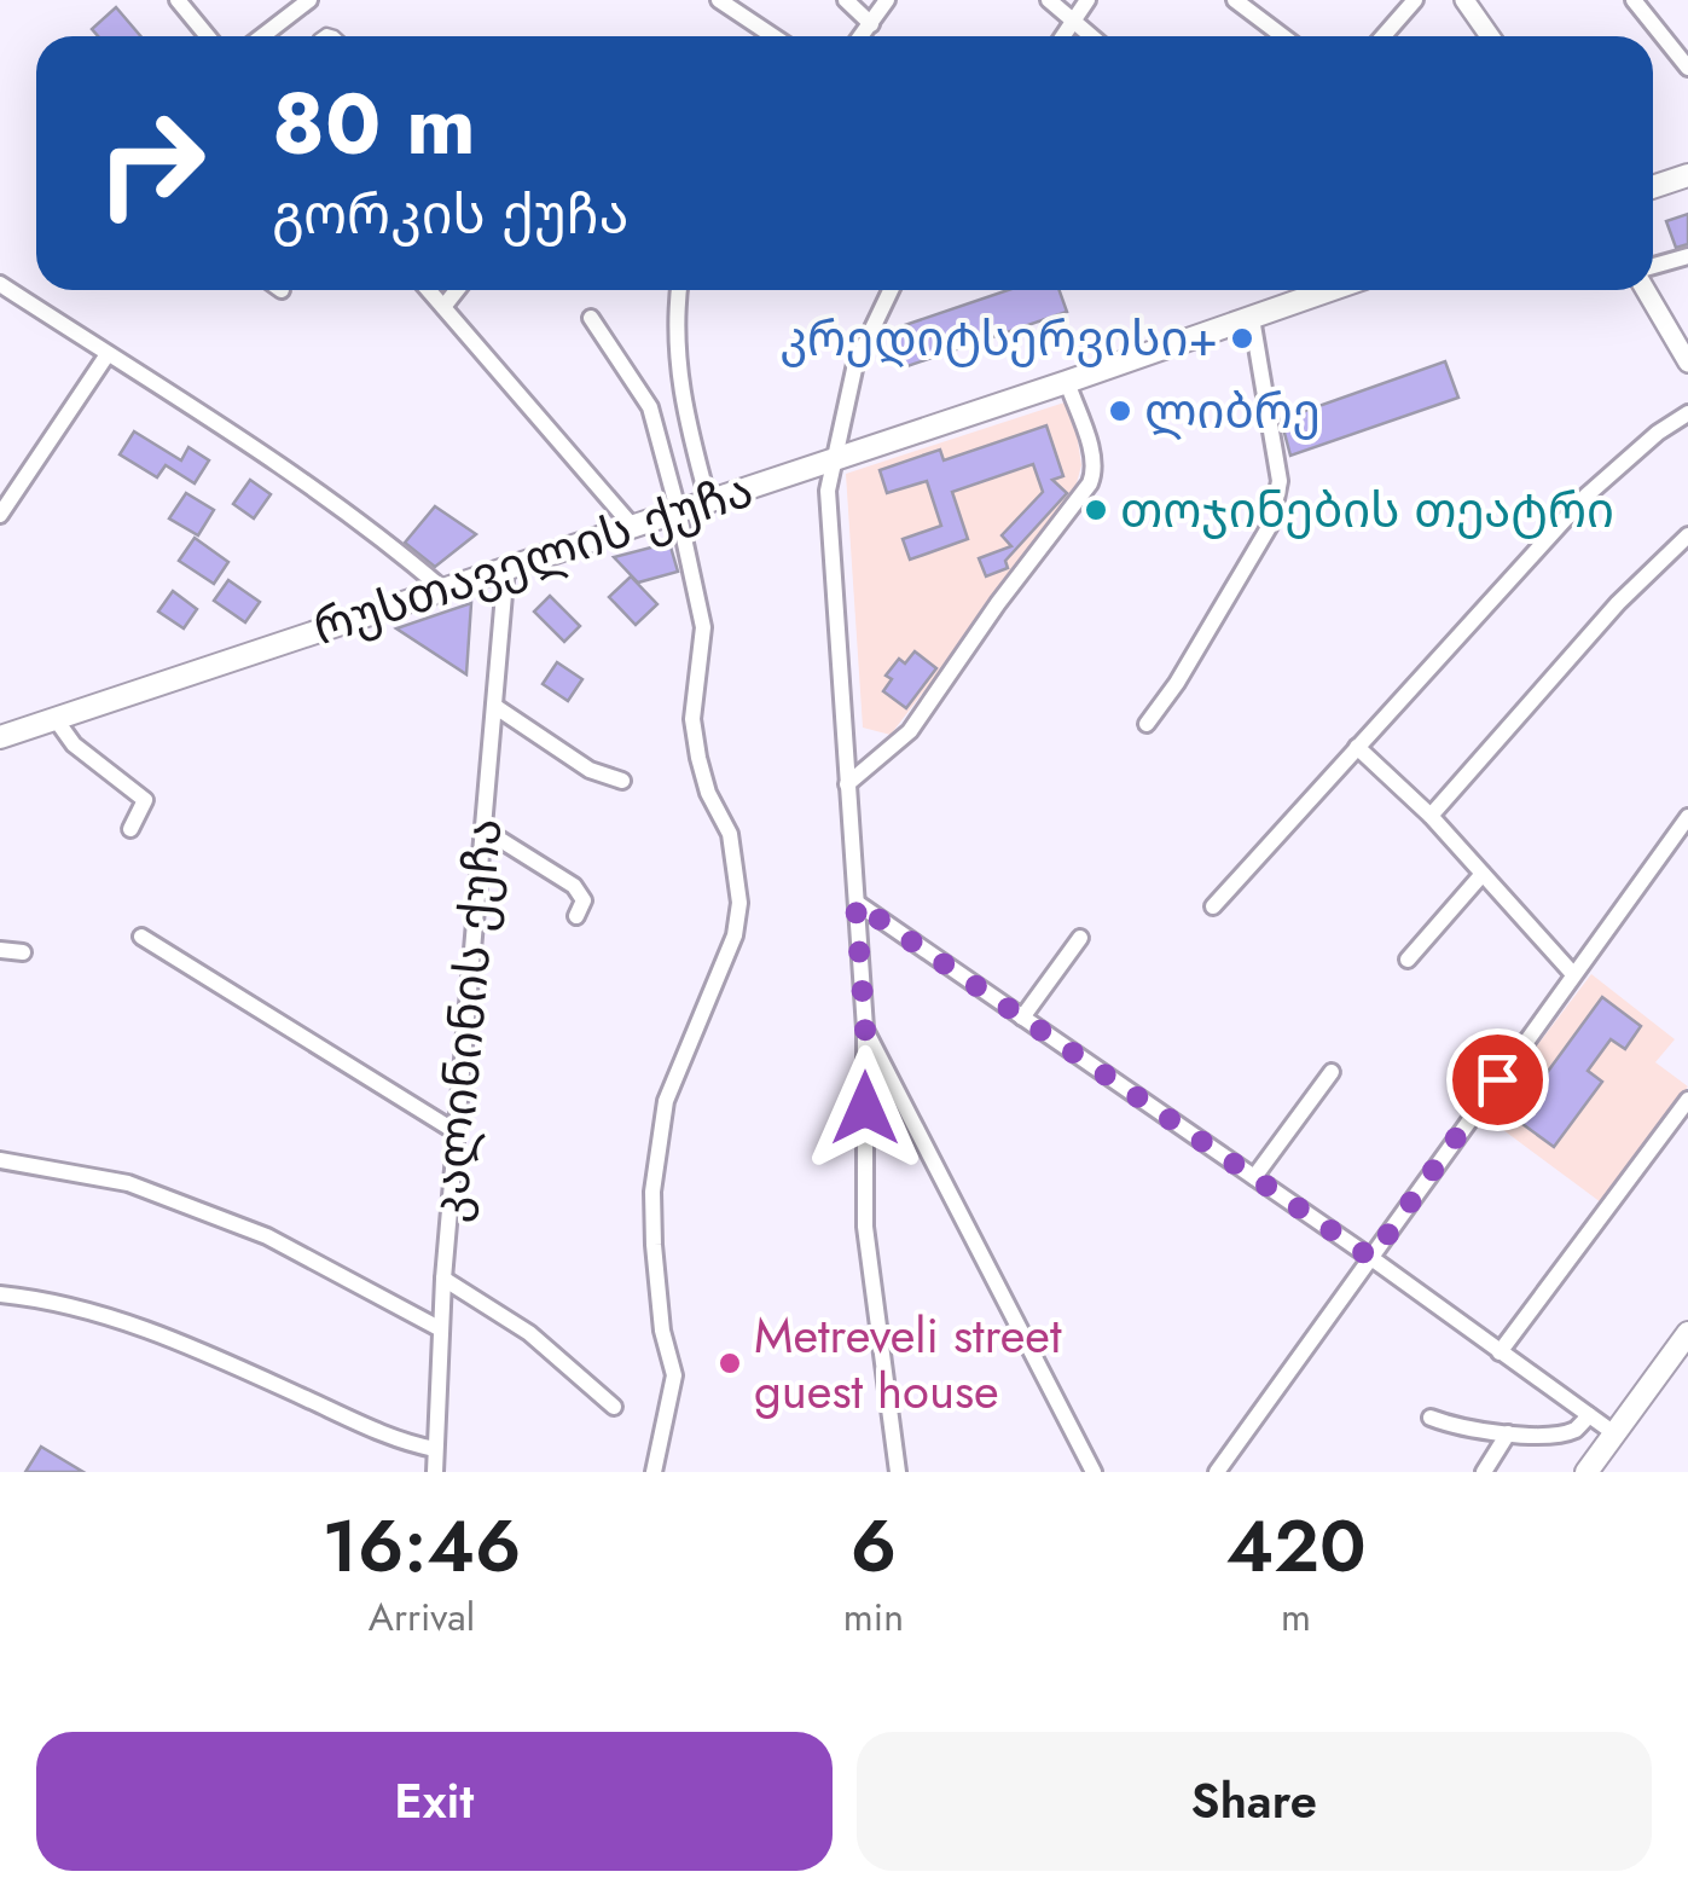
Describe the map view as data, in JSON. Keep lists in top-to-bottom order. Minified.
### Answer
{"streets":{"main road":["რუსთაველის ქუჩა"],"street":["კალინინის ქუჩა"]},"crossings":[["რუსთაველის ქუჩა","კალინინის ქუჩა"]],"places":["კრედიტსერვისი+","ლიბრე","თოჯინების თეატრი","Metreveli street guest house"],"page":{"turn":["80 m","გორკის ქუჩა"],"eta":["16:46","Arrival","6","min","420","m"],"buttons":["Exit","Share"]}}
